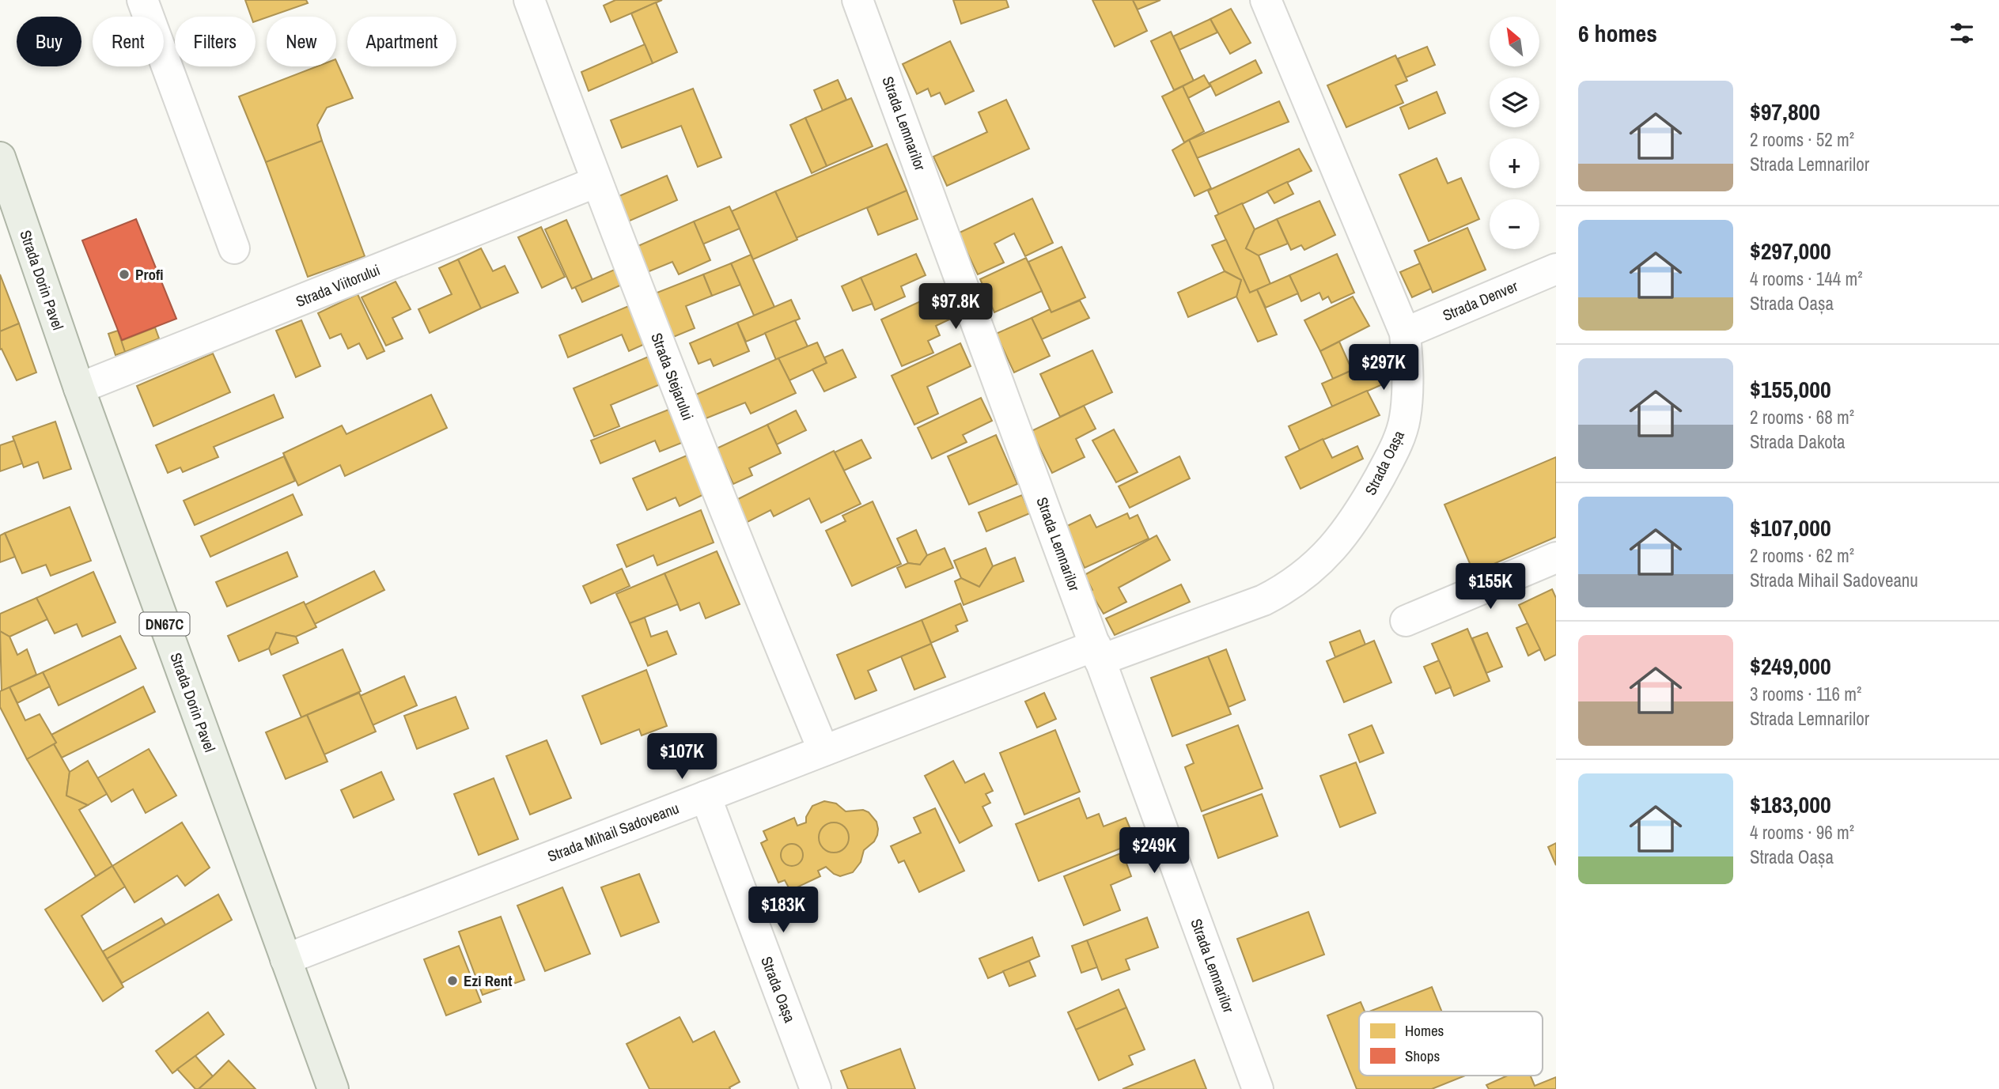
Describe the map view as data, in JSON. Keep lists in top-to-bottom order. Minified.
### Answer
{"streets":{"main road":["Strada Dorin Pavel","DN67C"],"street":["Strada Lemnarilor","Strada Viitorului","Strada Denver","Strada Stejarului","Strada Oașa","Strada Mihail Sadoveanu"]},"crossings":[["Strada Lemnarilor","Strada Oașa"],["Strada Lemnarilor","Strada Mihail Sadoveanu"],["Strada Dorin Pavel","Strada Viitorului"],["Strada Dorin Pavel","Strada Mihail Sadoveanu"],["Strada Viitorului","Strada Stejarului"],["Strada Denver","Strada Oașa"],["Strada Stejarului","Strada Mihail Sadoveanu"],["Strada Oașa","Strada Mihail Sadoveanu"]],"places":["Profi","Ezi Rent"],"legend":["Homes","Shops"],"north":"top left","page":{"heading":"6 homes","map_buttons":["+","−"],"chip":["Buy","Rent","Filters","New","Apartment"],"list":[{"name":"$97,800","note":"2 rooms · 52 m² · Strada Lemnarilor"},{"name":"$297,000","note":"4 rooms · 144 m² · Strada Oașa"},{"name":"$155,000","note":"2 rooms · 68 m² · Strada Dakota"},{"name":"$107,000","note":"2 rooms · 62 m² · Strada Mihail Sadoveanu"},{"name":"$249,000","note":"3 rooms · 116 m² · Strada Lemnarilor"},{"name":"$183,000","note":"4 rooms · 96 m² · Strada Oașa"}],"price":["$97.8K","$297K","$155K","$107K","$249K","$183K"]}}
